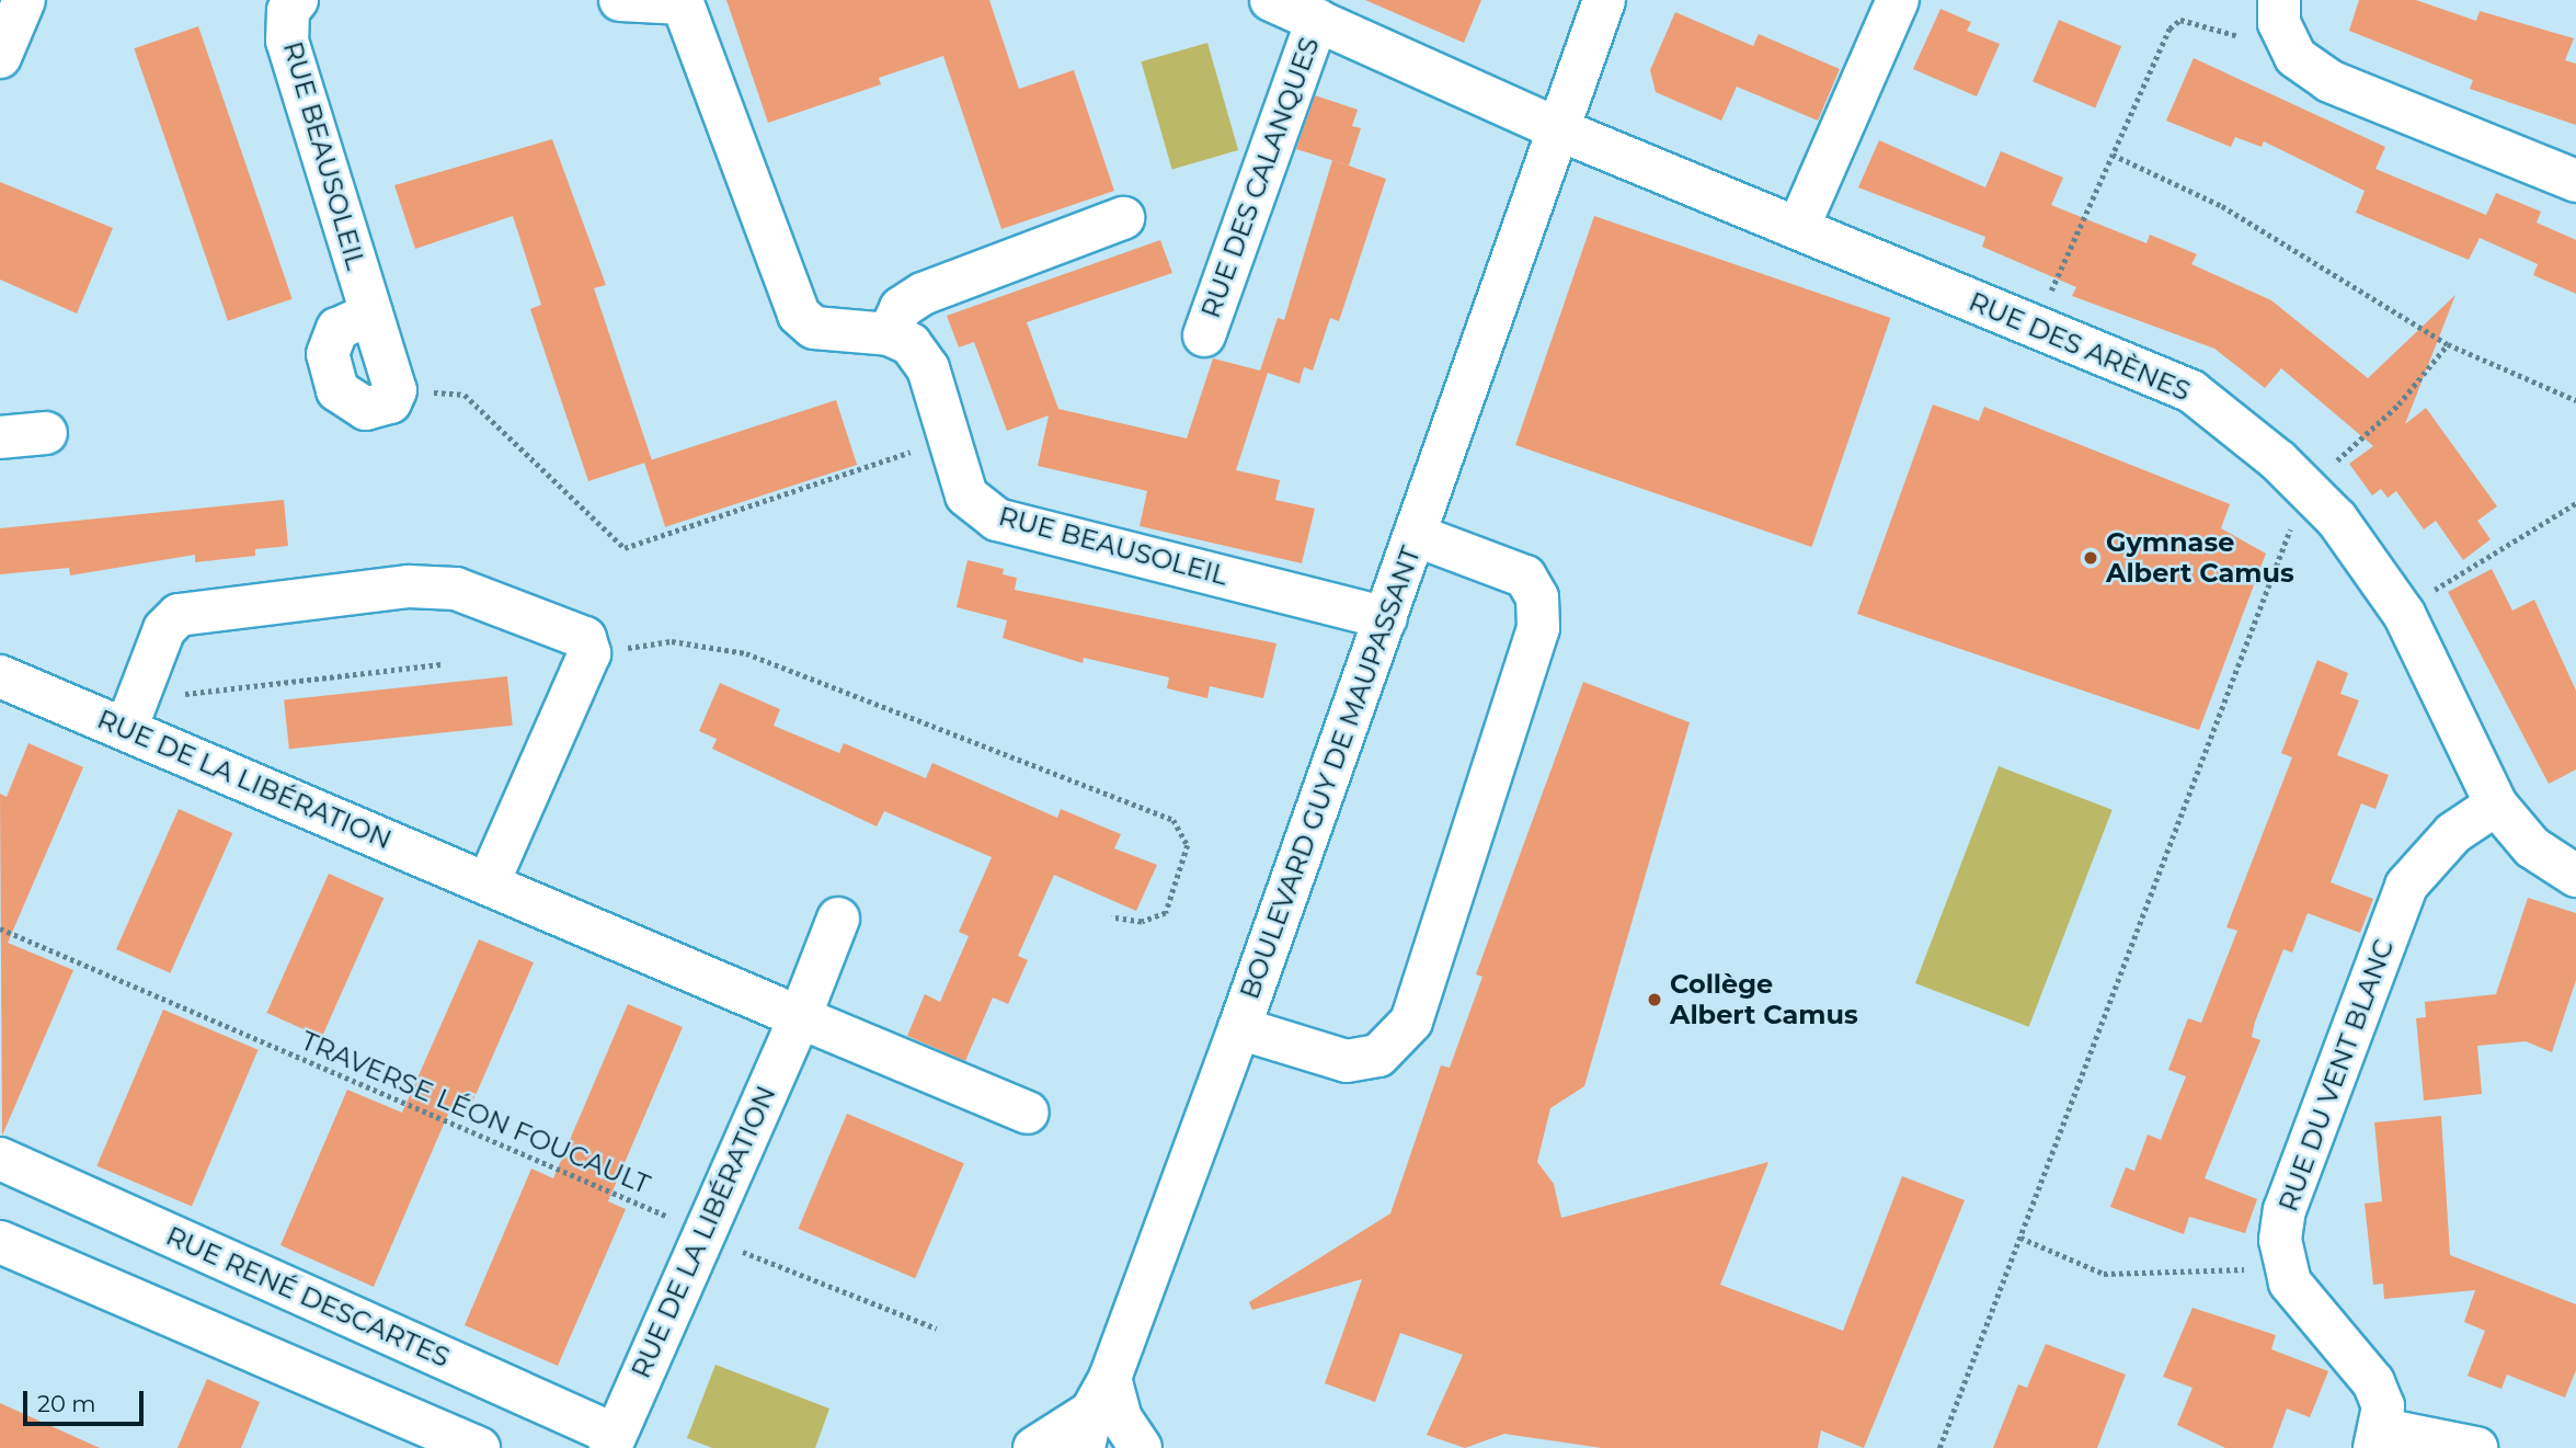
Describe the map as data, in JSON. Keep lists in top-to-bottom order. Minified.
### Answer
{"streets":{"street":["RUE BEAUSOLEIL","RUE DES CALANQUES","RUE DES ARÈNES","BOULEVARD GUY DE MAUPASSANT","RUE DE LA LIBÉRATION","RUE DU VENT BLANC","RUE RENÉ DESCARTES"],"path":["TRAVERSE LÉON FOUCAULT"]},"crossings":[["RUE BEAUSOLEIL","BOULEVARD GUY DE MAUPASSANT"],["RUE DES CALANQUES","RUE DES ARÈNES"],["RUE DES CALANQUES","BOULEVARD GUY DE MAUPASSANT"],["RUE DES ARÈNES","BOULEVARD GUY DE MAUPASSANT"],["RUE DES ARÈNES","RUE DU VENT BLANC"],["RUE DE LA LIBÉRATION","TRAVERSE LÉON FOUCAULT"],["RUE DE LA LIBÉRATION","RUE RENÉ DESCARTES"]],"places":["Gymnase Albert Camus","Collège Albert Camus"],"scale_bar":"20 m"}
